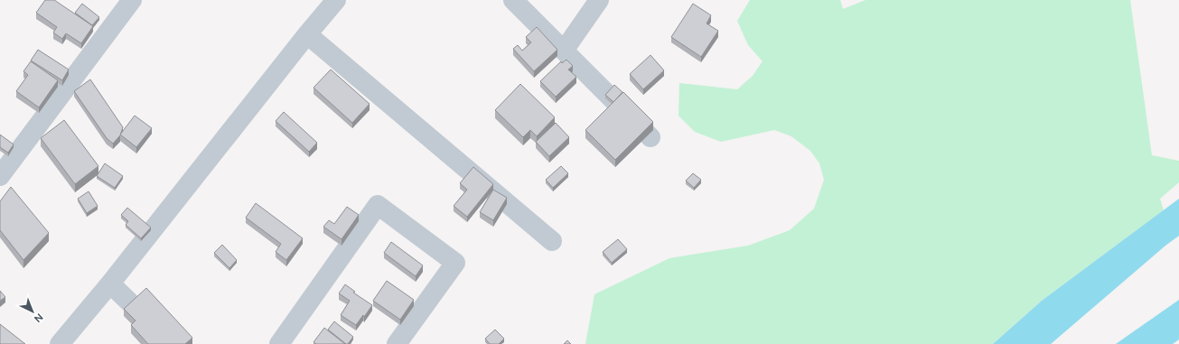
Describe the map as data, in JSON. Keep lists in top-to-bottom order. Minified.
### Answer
{"north":"bottom right"}
